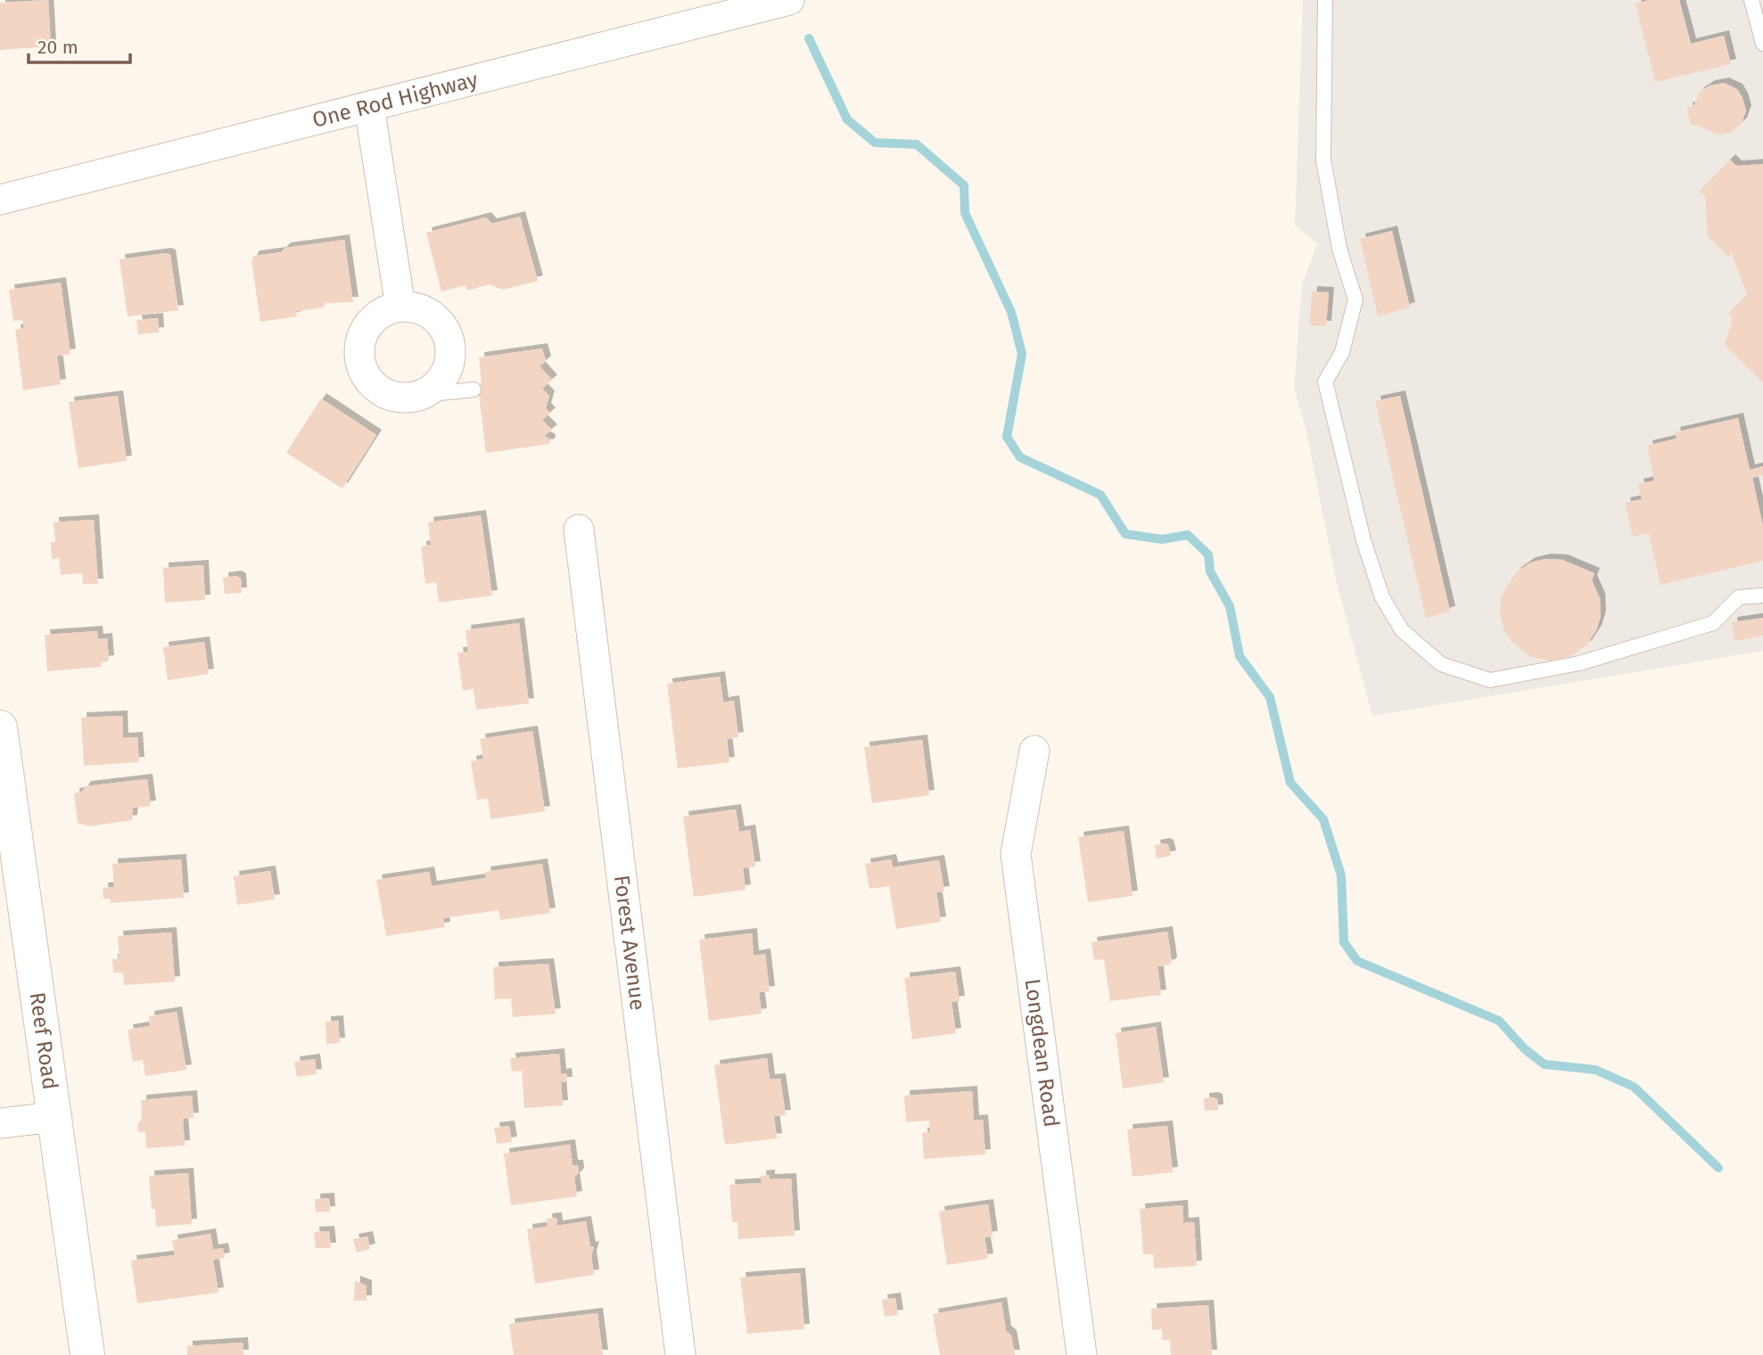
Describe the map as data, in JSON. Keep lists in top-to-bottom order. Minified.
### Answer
{"streets":{"street":["One Rod Highway","Forest Avenue","Reef Road","Longdean Road"]},"scale_bar":"20 m"}
